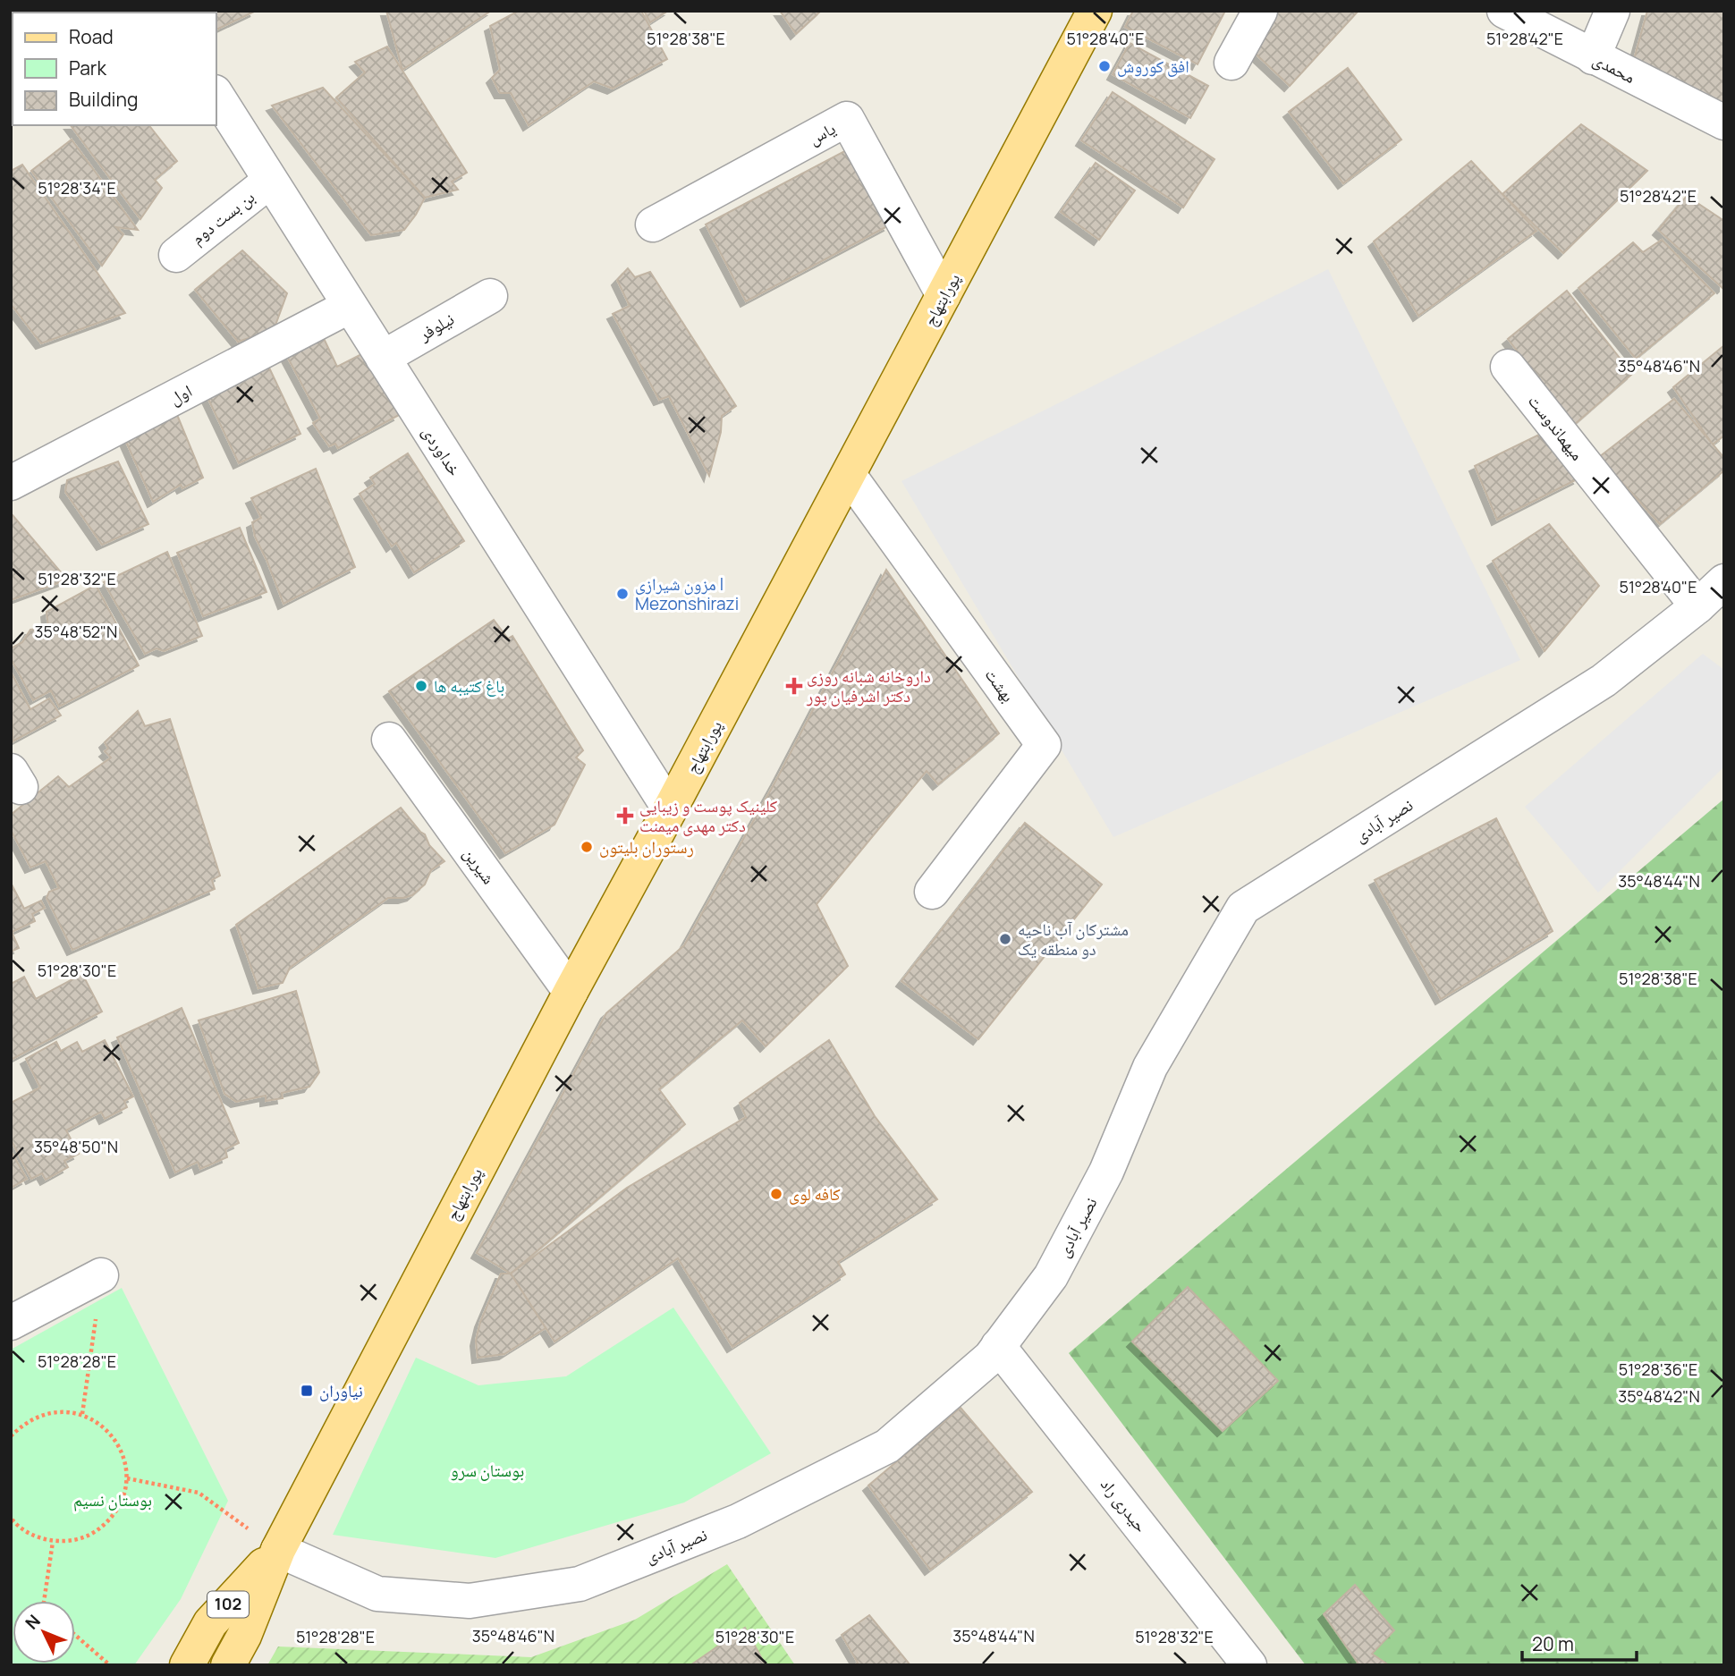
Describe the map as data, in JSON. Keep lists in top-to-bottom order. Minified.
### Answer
{"streets":{"main road":["پورابتهاج","102"],"street":["محمدی","یاس","بن بست دوم","نیلوفر","اول","میهماندوست","خداوردی","بهشت","نصیر آبادی","شیرین","حیدری راد"]},"crossings":[["یاس","پورابتهاج"],["بن بست دوم","خداوردی"],["پورابتهاج","خداوردی"],["پورابتهاج","بهشت"],["پورابتهاج","نصیر آبادی"],["پورابتهاج","شیرین"],["نیلوفر","خداوردی"],["اول","خداوردی"],["میهماندوست","نصیر آبادی"],["نصیر آبادی","حیدری راد"]],"parks":["بوستان سرو","بوستان نسیم"],"places":{"other":["افق کوروش","مزون شيرازی | Mezonshirazi","باغ کتیبه ها","رستوران بلیتون","مشترکان آب ناحیه دو منطقه یک","کافه لوی"],"health":["داروخانه شبانه روزی دکتر اشرفیان پور","کلینیک پوست و زیبایی دکتر مهدی میمنت"],"transit":["نیاوران"]},"legend":["Road","Park","Building"],"scale_bar":"20 m","north":"top left","coordinates":["51°28'38\"E","51°28'40\"E","51°28'42\"E","51°28'34\"E","35°48'46\"N","51°28'32\"E","35°48'52\"N","35°48'44\"N","51°28'30\"E","35°48'50\"N","51°28'28\"E","51°28'36\"E","35°48'42\"N"]}
